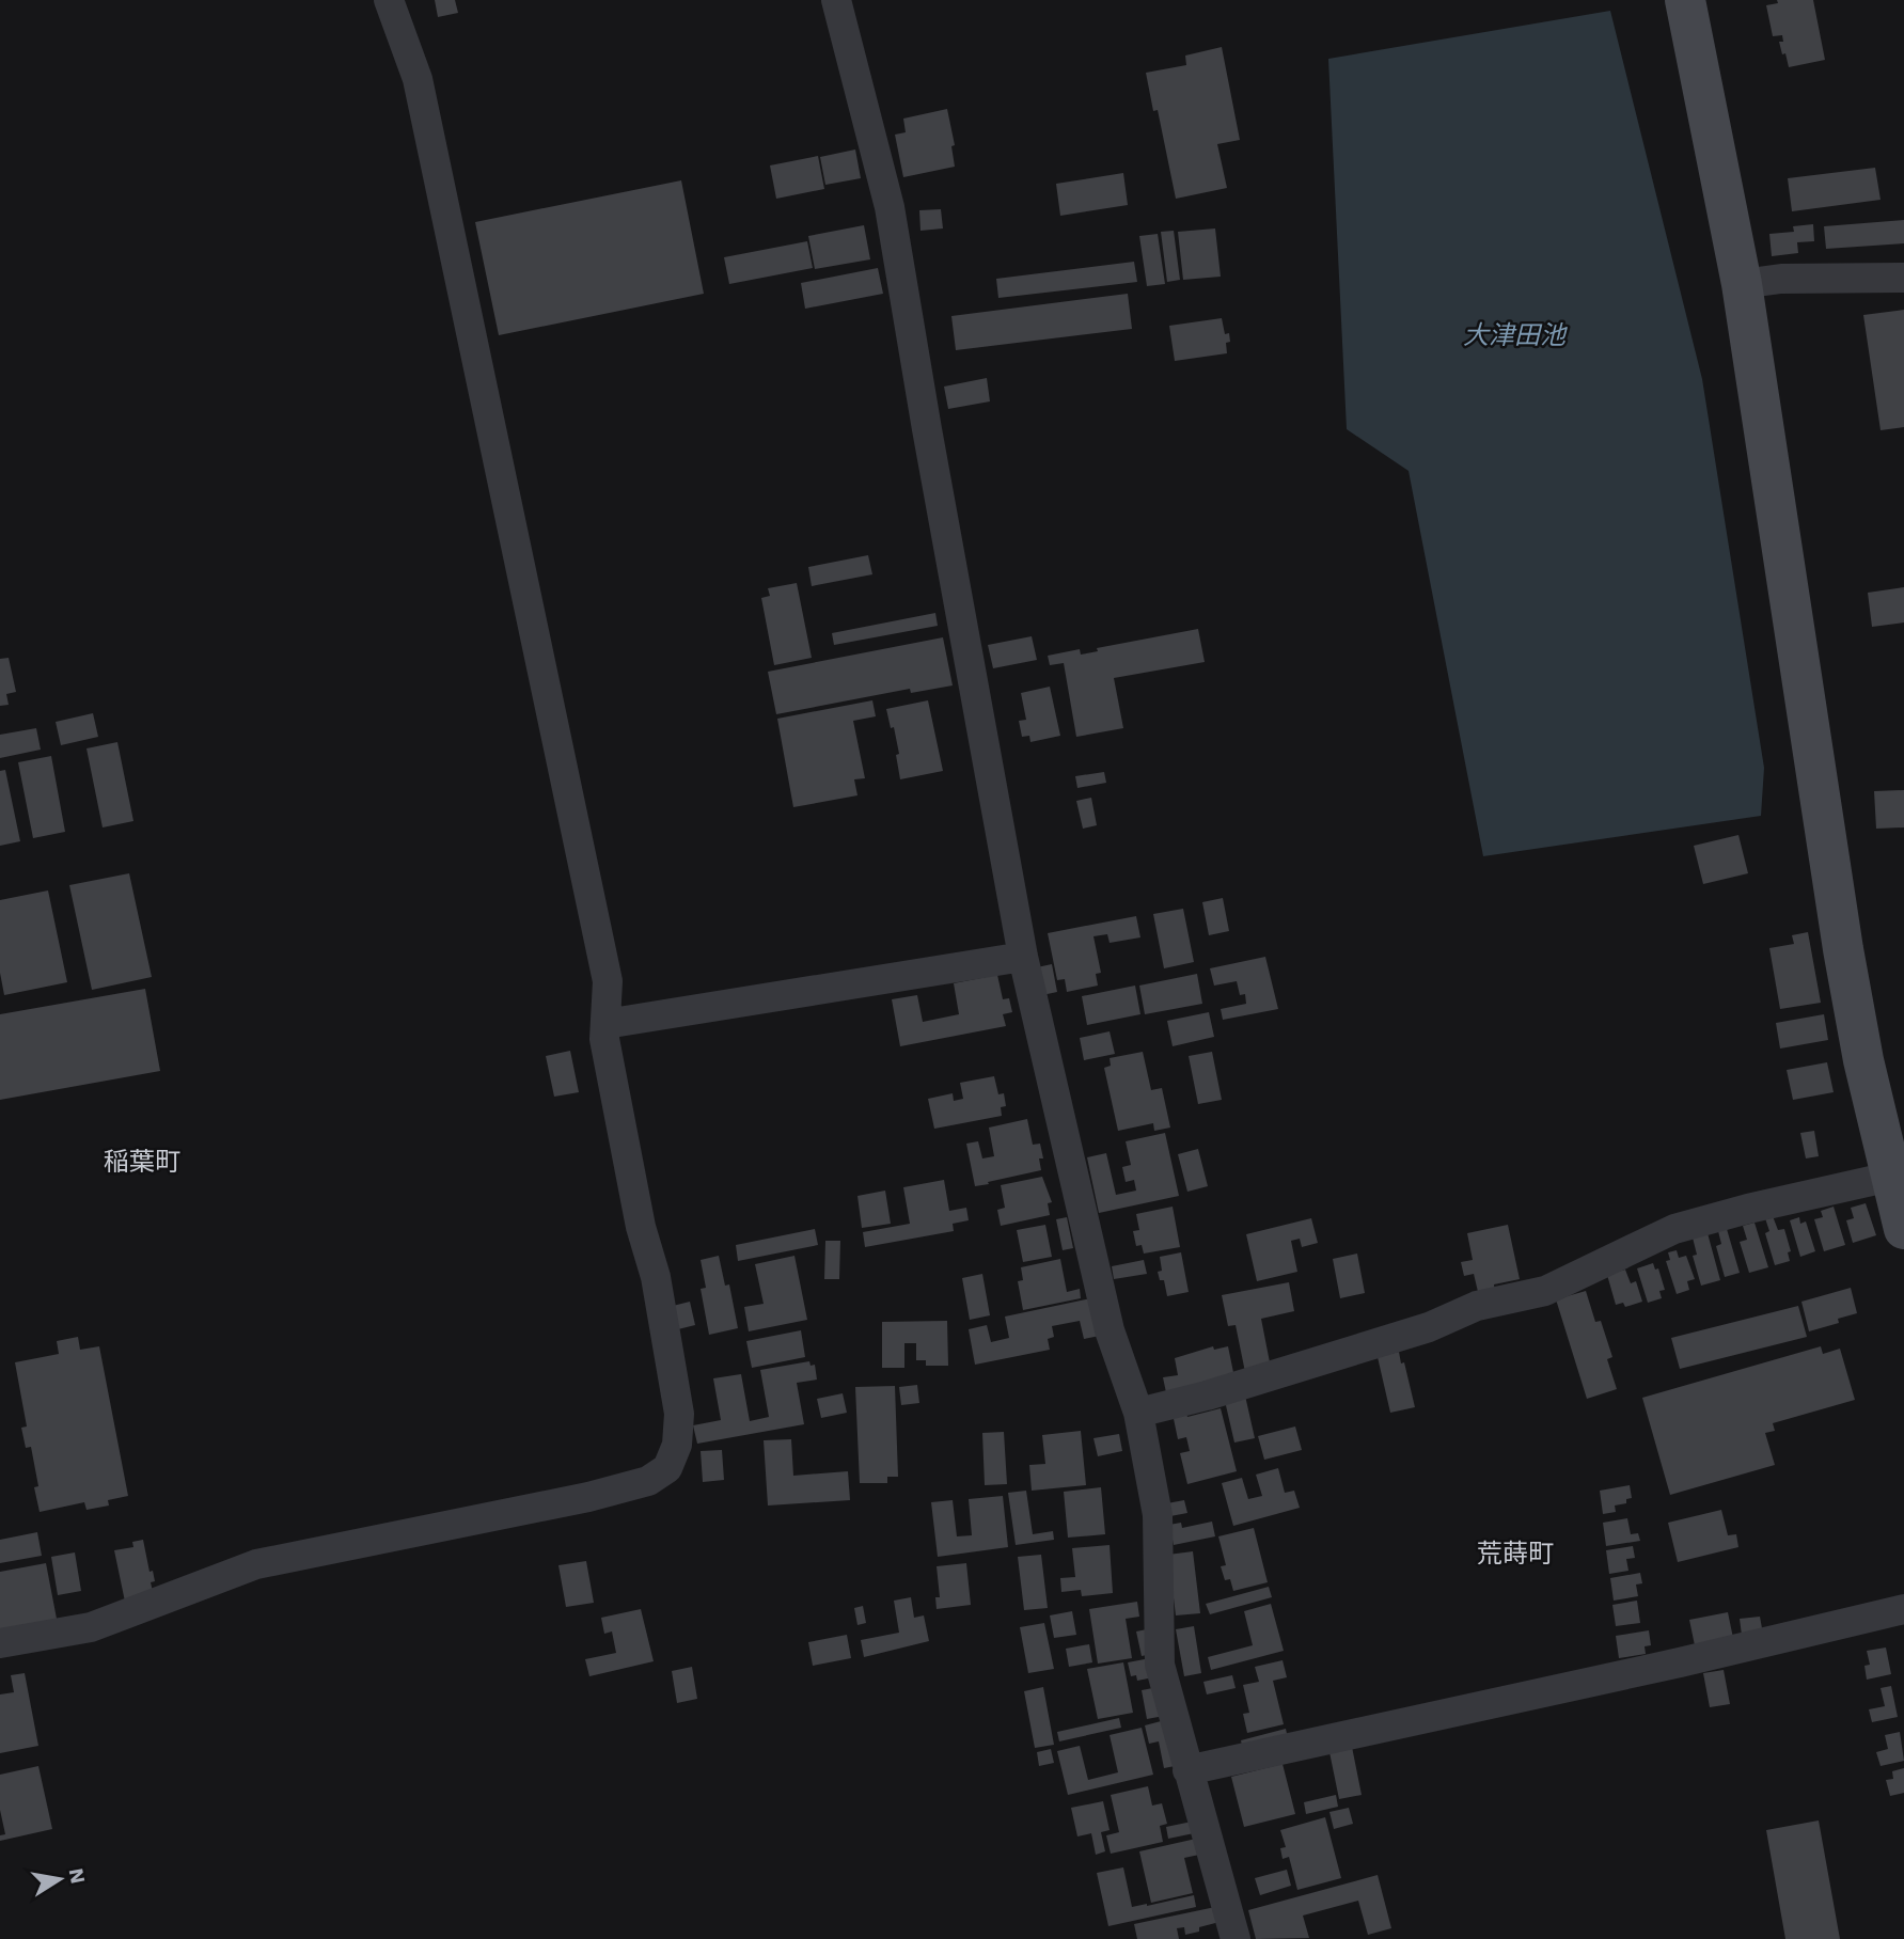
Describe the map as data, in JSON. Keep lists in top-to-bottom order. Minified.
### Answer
{"districts":["稲葉町","荒蒔町"],"water":["大津田池"],"north":"right"}
